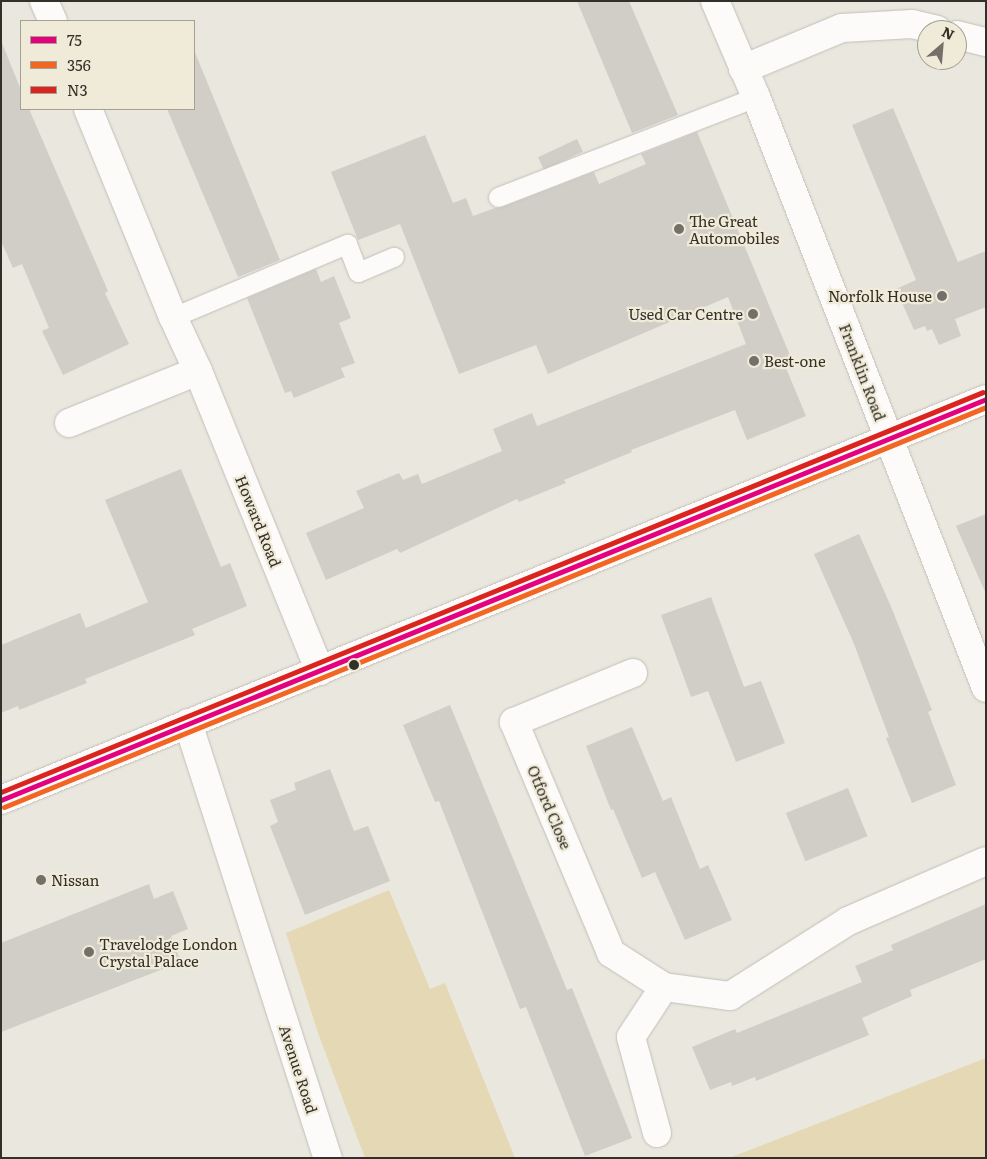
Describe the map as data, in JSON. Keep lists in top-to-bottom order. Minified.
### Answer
{"streets":{"street":["Franklin Road","Howard Road","Otford Close","Avenue Road"]},"places":["The Great Automobiles","Norfolk House","Used Car Centre","Best-one","Nissan","Travelodge London Crystal Palace"],"lines":["transit line N3","transit line 75","transit line 356"],"legend":["75","356","N3"],"north":"top right"}
